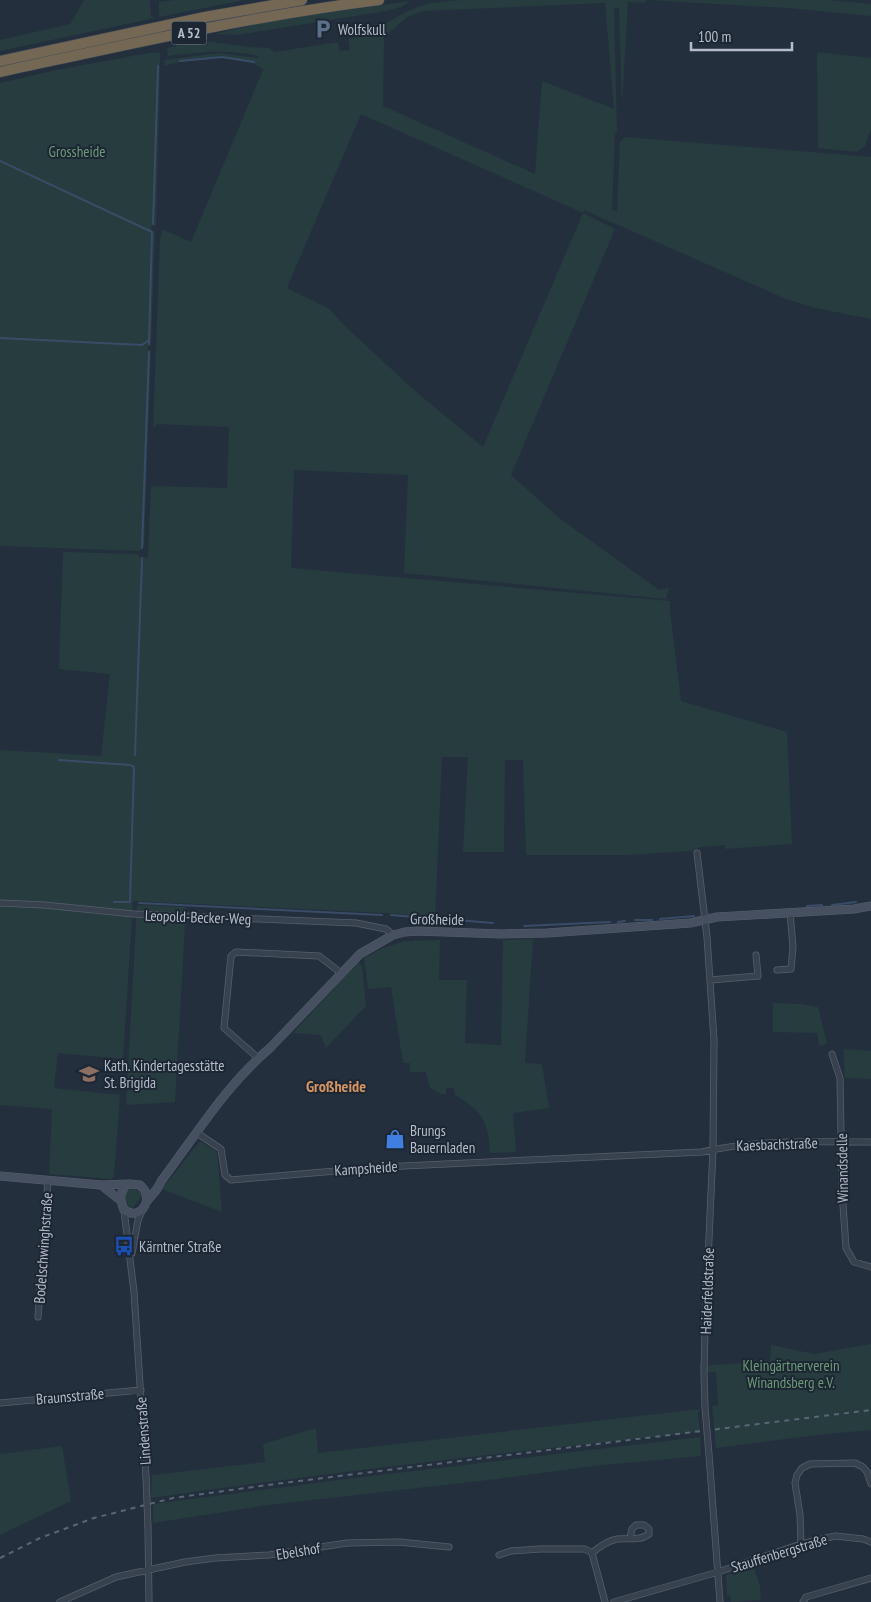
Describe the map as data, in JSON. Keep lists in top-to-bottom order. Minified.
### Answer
{"streets":{"highway":["A 52"],"street":["Leopold-Becker-Weg","Großheide","Kaesbachstraße","Kampsheide","Winandsdelle","Bodelschwinghstraße","Haiderfeldstraße","Braunsstraße","Lindenstraße","Ebelshof","Stauffenbergstraße"]},"crossings":[["Leopold-Becker-Weg","Großheide"],["Großheide","Kampsheide"],["Großheide","Haiderfeldstraße"],["Großheide","Lindenstraße"],["Kaesbachstraße","Kampsheide"],["Kaesbachstraße","Winandsdelle"],["Kaesbachstraße","Haiderfeldstraße"],["Kampsheide","Haiderfeldstraße"],["Haiderfeldstraße","Stauffenbergstraße"],["Braunsstraße","Lindenstraße"],["Lindenstraße","Ebelshof"]],"districts":["Großheide"],"parks":["Grossheide","Kleingärtnerverein Winandsberg e.V."],"places":{"parking":["Wolfskull"],"school or university":["Kath. Kindertagesstätte St. Brigida"],"shop":["Brungs Bauernladen"],"bus stop":["Kärntner Straße"]},"scale_bar":"100 m"}
